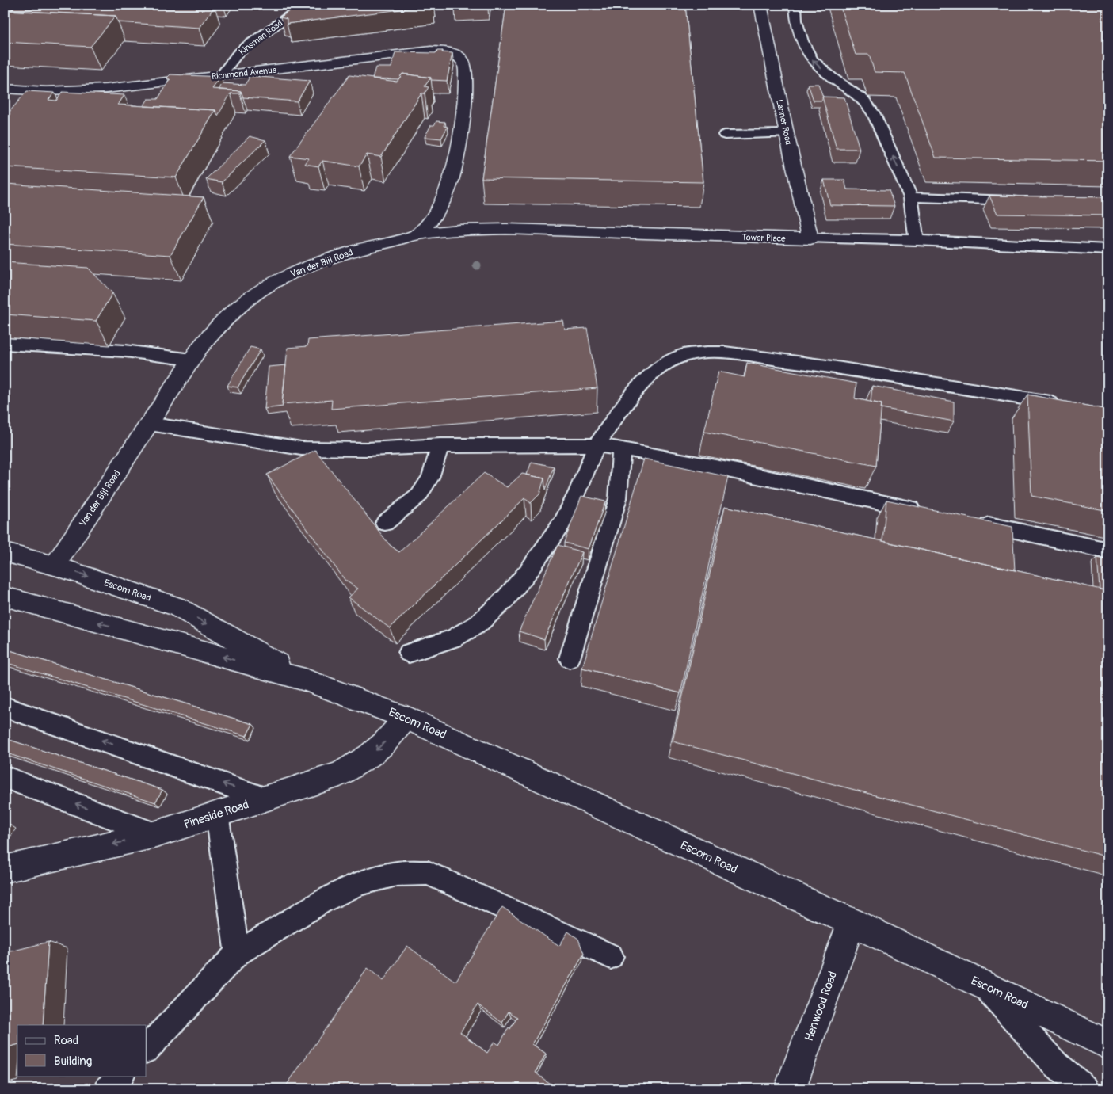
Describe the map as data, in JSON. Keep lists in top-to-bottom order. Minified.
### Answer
{"streets":{"street":["Richmond Avenue","Lanner Road","Tower Place","Van der Bijl Road","Escom Road","Pineside Road","Henwood Road"],"lane":["Kinsman Road"]},"crossings":[["Kinsman Road","Richmond Avenue"],["Richmond Avenue","Tower Place"],["Richmond Avenue","Van der Bijl Road"],["Lanner Road","Tower Place"],["Tower Place","Van der Bijl Road"],["Van der Bijl Road","Escom Road"],["Escom Road","Pineside Road"],["Escom Road","Henwood Road"]],"one_way":["Pineside Road"],"legend":["Road","Building"]}
